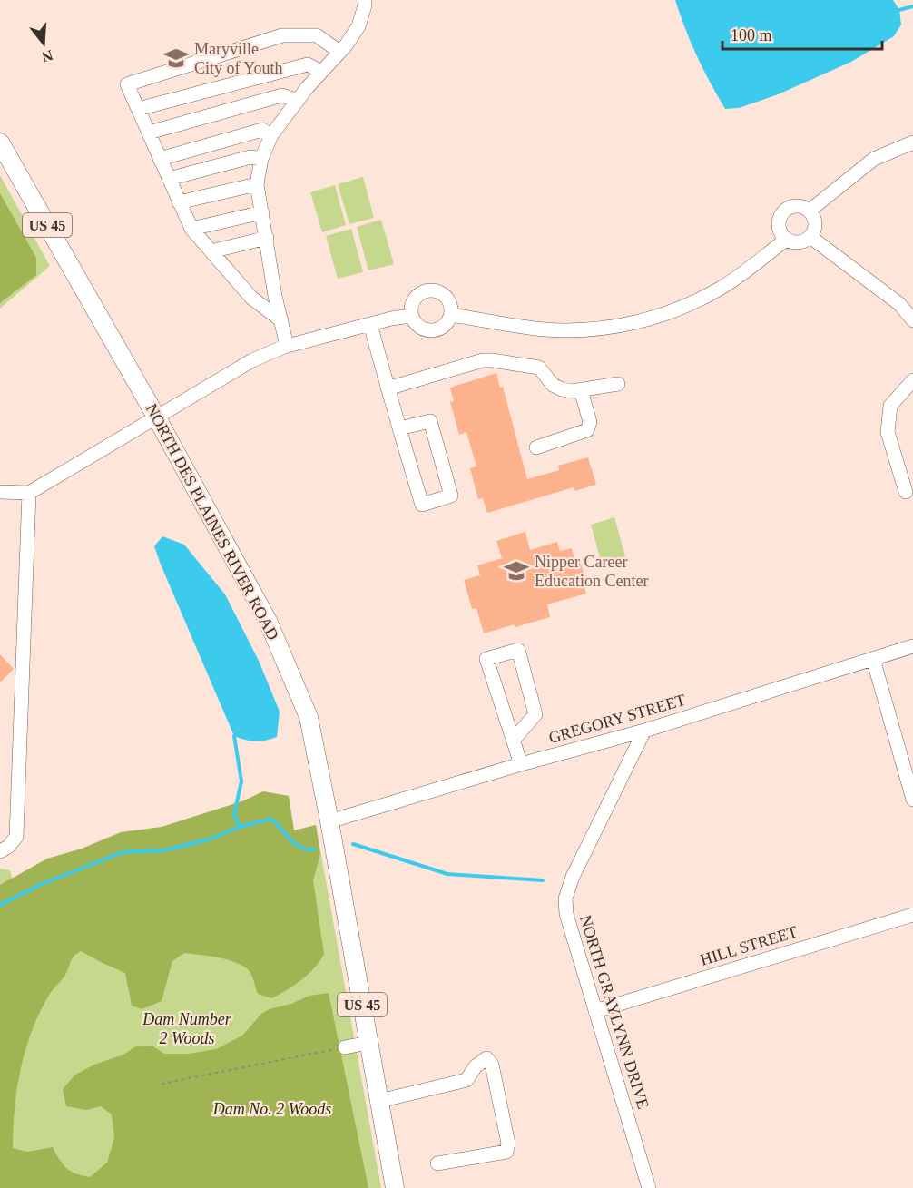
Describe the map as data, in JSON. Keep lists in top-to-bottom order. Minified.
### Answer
{"streets":{"main road":["US 45","NORTH DES PLAINES RIVER ROAD"],"street":["GREGORY STREET","HILL STREET","NORTH GRAYLYNN DRIVE"]},"crossings":[["NORTH DES PLAINES RIVER ROAD","GREGORY STREET"],["GREGORY STREET","NORTH GRAYLYNN DRIVE"],["HILL STREET","NORTH GRAYLYNN DRIVE"]],"parks":["Dam Number 2 Woods","Dam No. 2 Woods"],"places":{"school or university":["Maryville City of Youth","Nipper Career Education Center"]},"scale_bar":"100 m","north":"bottom"}
